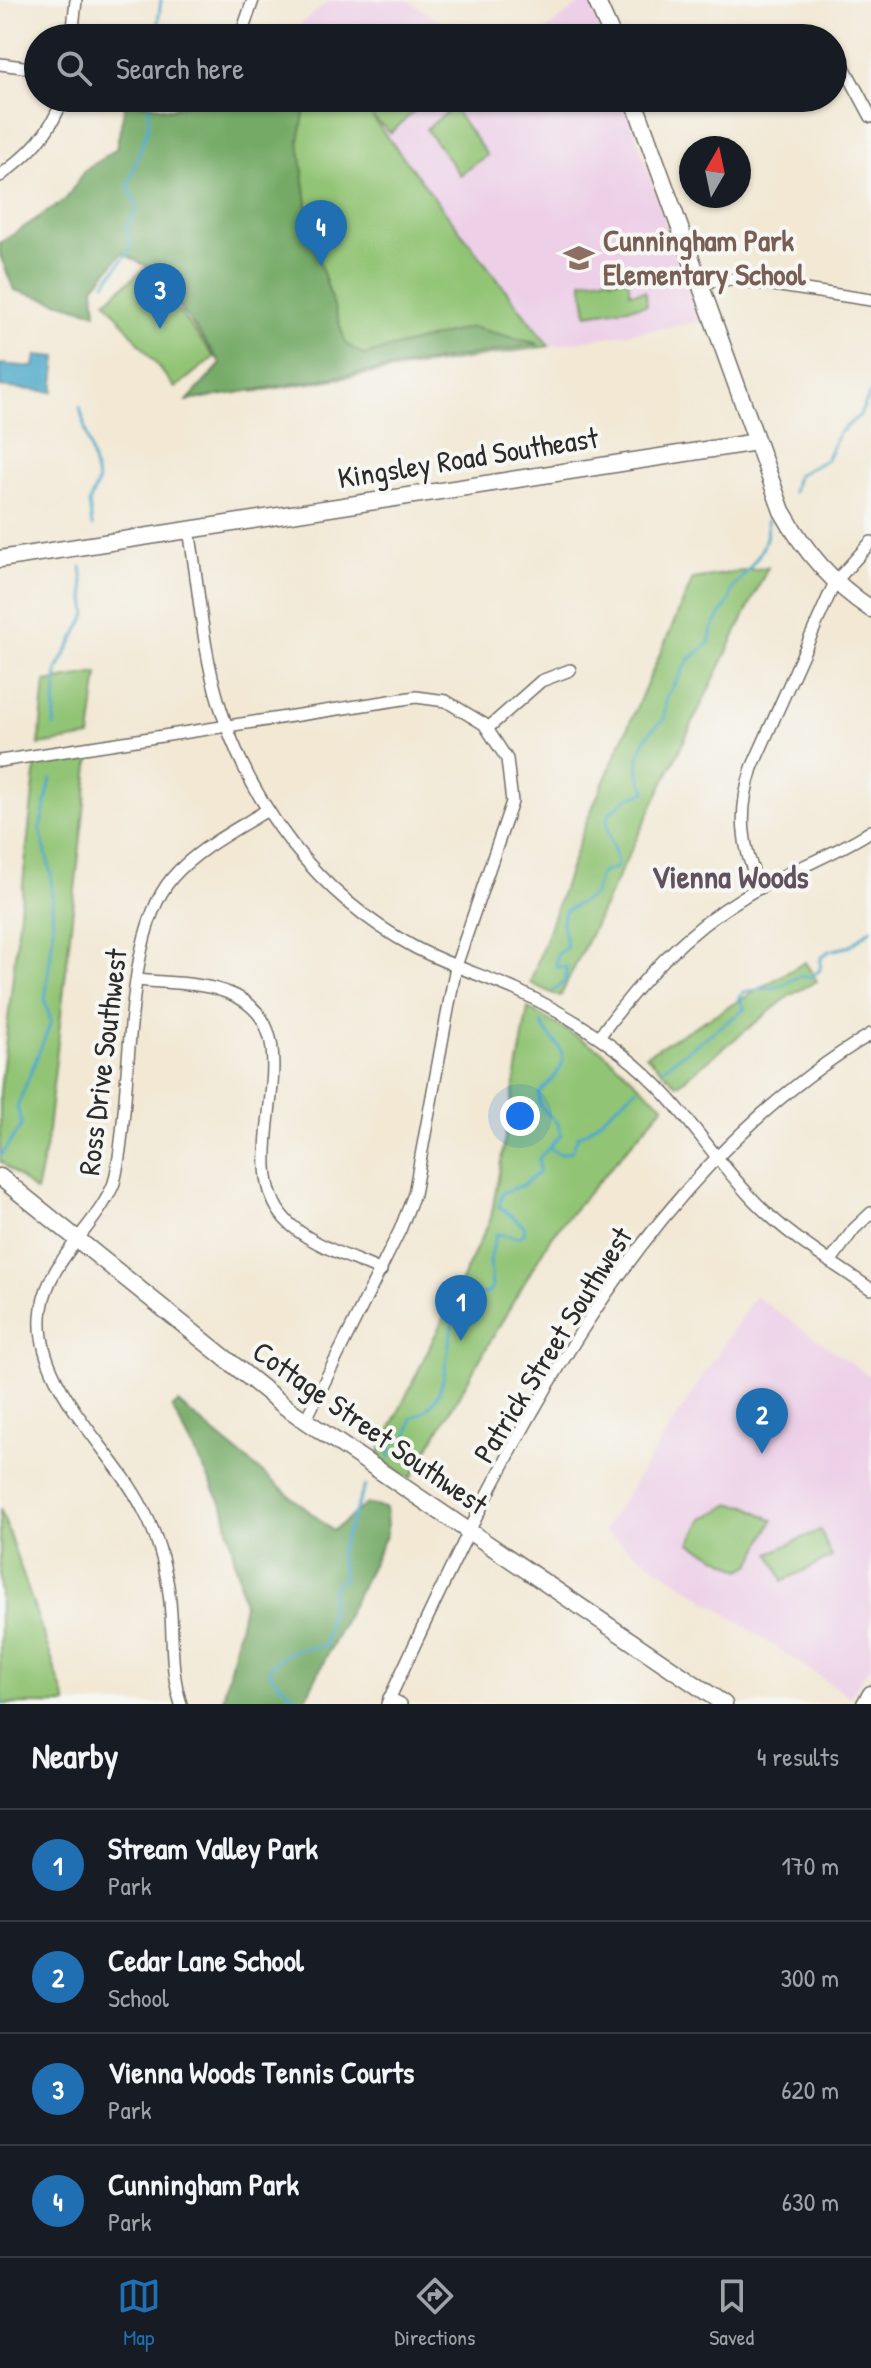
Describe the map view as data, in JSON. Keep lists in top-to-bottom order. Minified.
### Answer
{"streets":{"street":["Kingsley Road Southeast","Ross Drive Southwest","Patrick Street Southwest","Cottage Street Southwest"]},"crossings":[["Ross Drive Southwest","Cottage Street Southwest"],["Patrick Street Southwest","Cottage Street Southwest"]],"districts":["Vienna Woods"],"places":{"school or university":["Cunningham Park Elementary School"]},"north":"top","page":{"search":"Search here","pins":["4","3","1","2"],"heading":["Nearby","4 results"],"list":[{"mark":"1","name":"Stream Valley Park","note":"Park","value":"170 m"},{"mark":"2","name":"Cedar Lane School","note":"School","value":"300 m"},{"mark":"3","name":"Vienna Woods Tennis Courts","note":"Park","value":"620 m"},{"mark":"4","name":"Cunningham Park","note":"Park","value":"630 m"}],"nav":["Map","Directions","Saved"]}}
